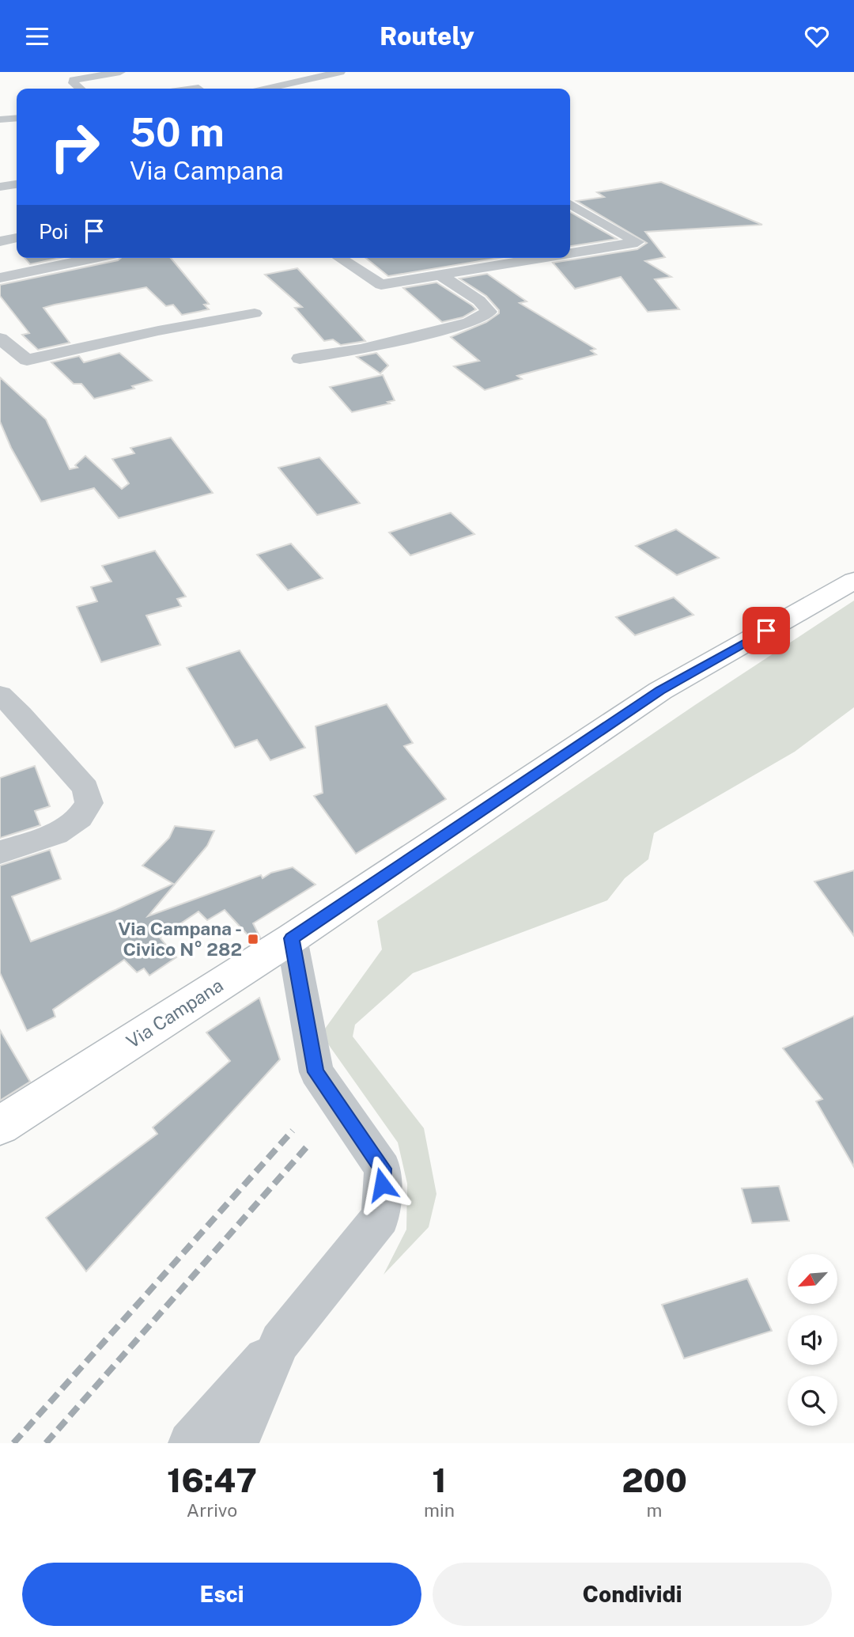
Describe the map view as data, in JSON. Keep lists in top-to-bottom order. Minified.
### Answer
{"streets":{"main road":["Via Campana"]},"places":{"transit":["Via Campana - Civico N° 282"]},"north":"bottom left","page":{"header":"Routely","turn":["50 m","Via Campana"],"then":"Poi","eta":["16:47","Arrivo","1","min","200","m"],"buttons":["Esci","Condividi"]}}
